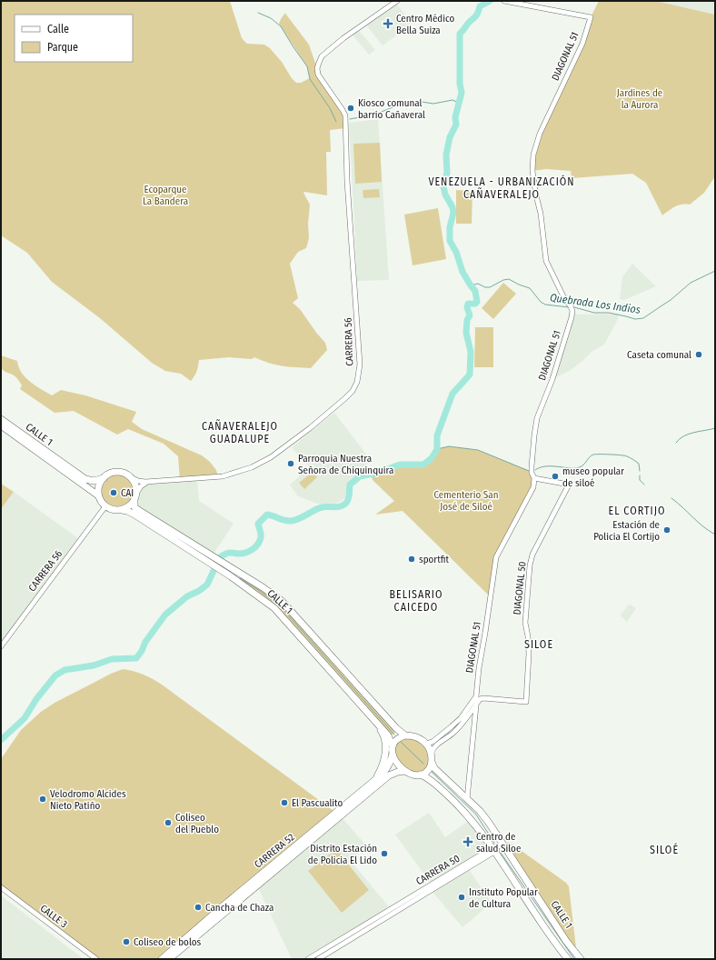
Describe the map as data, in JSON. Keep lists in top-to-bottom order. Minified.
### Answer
{"streets":{"main road":["CALLE 1","CARRERA 52"],"street":["DIAGONAL 51","CARRERA 56","DIAGONAL 50","CARRERA 50","CALLE 3"]},"crossings":[["DIAGONAL 51","CALLE 1"],["DIAGONAL 51","DIAGONAL 50"],["CARRERA 56","CALLE 1"],["CALLE 1","CARRERA 52"],["CALLE 1","CARRERA 50"]],"districts":["VENEZUELA - URBANIZACIÓN CAÑAVERALEJO","CAÑAVERALEJO GUADALUPE","EL CORTIJO","BELISARIO CAICEDO","SILOE","SILOÉ"],"water":["Quebrada Los Indios"],"parks":["Jardines de la Aurora","Ecoparque La Bandera","Cementerio San José de Siloé"],"places":{"health":["Centro Médico Bella Suiza","Centro de salud Siloe"],"other":["Kiosco comunal barrio Cañaveral","Caseta comunal","Parroquia Nuestra Señora de Chiquinquira","museo popular de siloé","CAI","Estación de Policia El Cortijo","sportfit","Velodromo Alcides Nieto Patiño","El Pascualito","Coliseo del Pueblo","Distrito Estación de Policia El Lido","Instituto Popular de Cultura","Cancha de Chaza","Coliseo de bolos"]},"legend":["Calle","Parque"]}
